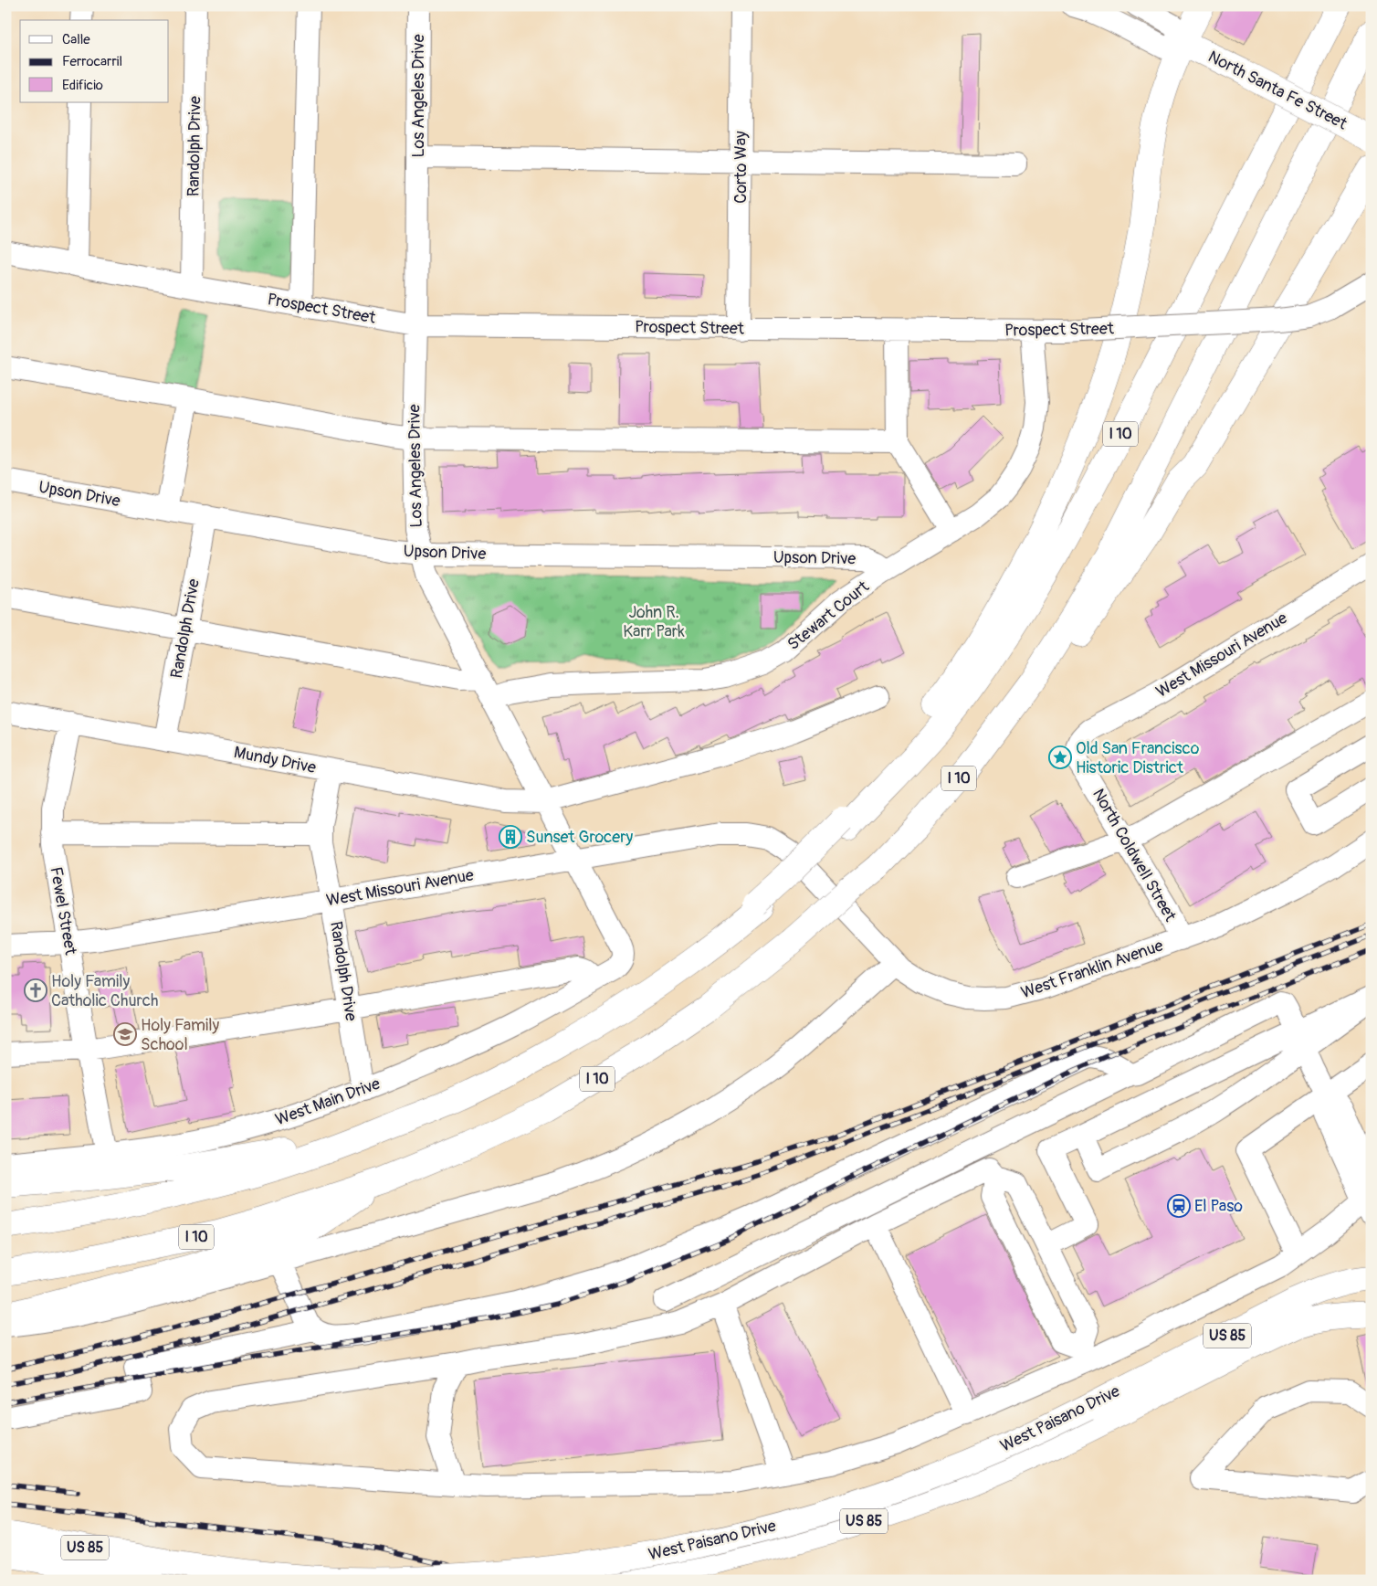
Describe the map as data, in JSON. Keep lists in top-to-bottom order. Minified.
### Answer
{"streets":{"main road":["North Santa Fe Street","I 10","US 85","West Paisano Drive"],"street":["Los Angeles Drive","Randolph Drive","Corto Way","Prospect Street","Upson Drive","Stewart Court","West Missouri Avenue","Mundy Drive","North Coldwell Street","Fewel Street","West Franklin Avenue","West Main Drive"]},"crossings":[["Los Angeles Drive","Prospect Street"],["Los Angeles Drive","Upson Drive"],["Los Angeles Drive","Stewart Court"],["Los Angeles Drive","West Missouri Avenue"],["Los Angeles Drive","Mundy Drive"],["Los Angeles Drive","West Main Drive"],["Randolph Drive","Prospect Street"],["Randolph Drive","Upson Drive"],["Randolph Drive","West Missouri Avenue"],["Randolph Drive","Mundy Drive"],["Randolph Drive","West Main Drive"],["Corto Way","Prospect Street"],["Prospect Street","Stewart Court"],["Upson Drive","Stewart Court"],["West Missouri Avenue","North Coldwell Street"],["West Missouri Avenue","Fewel Street"],["West Missouri Avenue","West Franklin Avenue"],["Mundy Drive","Fewel Street"],["North Coldwell Street","West Franklin Avenue"],["Fewel Street","West Main Drive"]],"parks":["John R. Karr Park"],"places":{"place":["Old San Francisco Historic District"],"building":["Sunset Grocery"],"church":["Holy Family Catholic Church"],"school or university":["Holy Family School"],"station":["El Paso"]},"legend":["Calle","Ferrocarril","Edificio"]}
